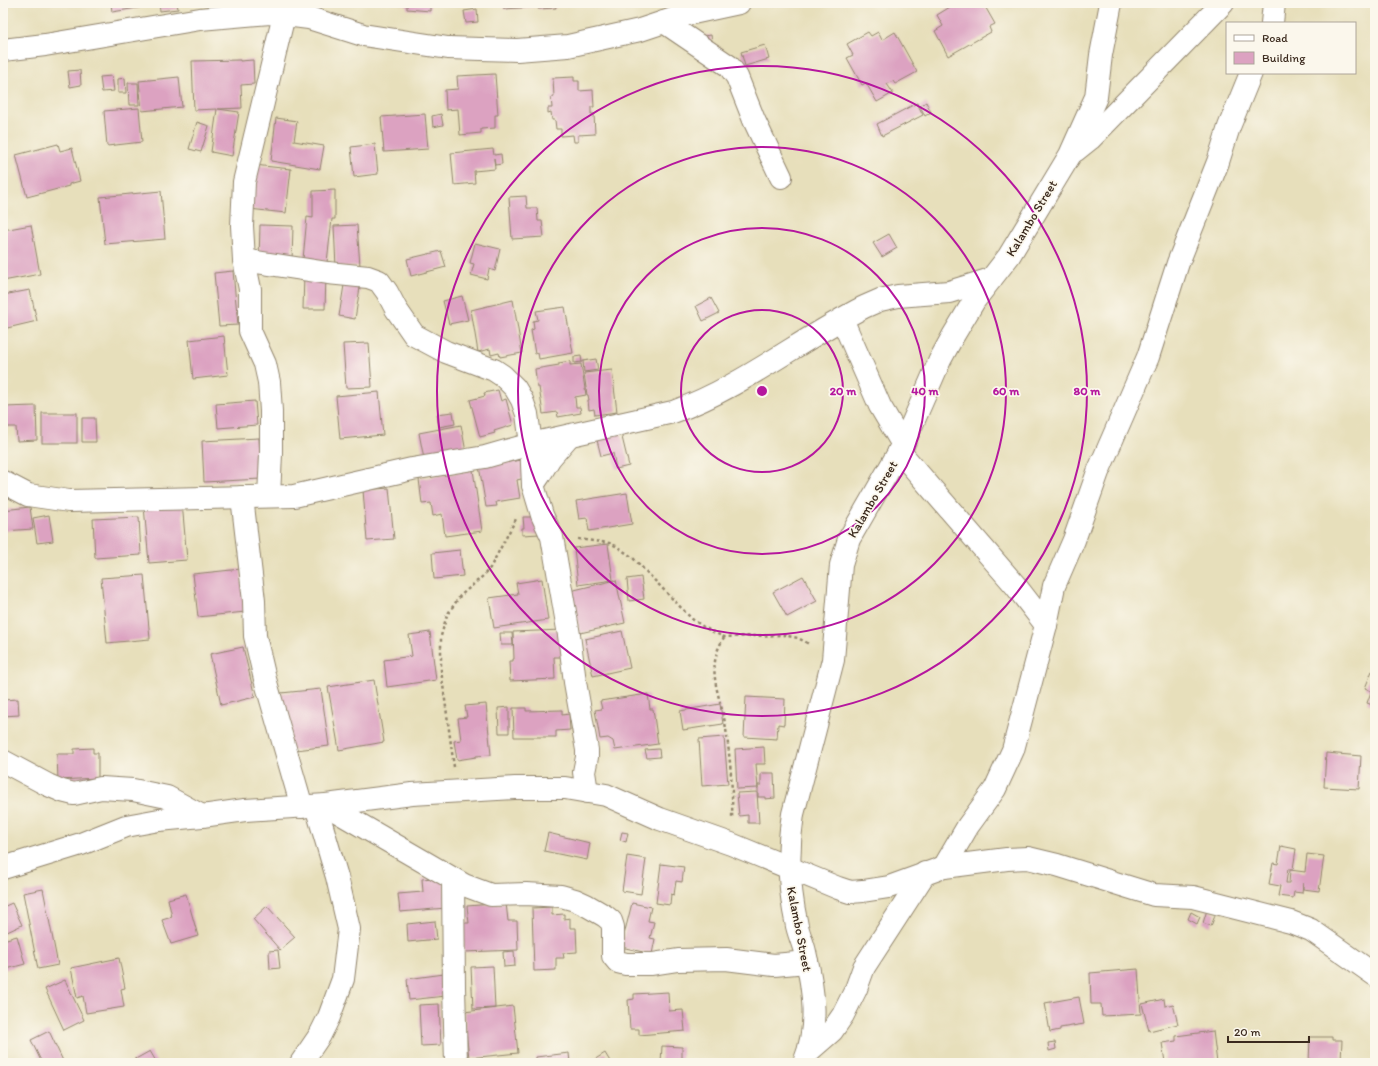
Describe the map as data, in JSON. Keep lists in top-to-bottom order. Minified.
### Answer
{"streets":{"street":["Kalambo Street"]},"legend":["Road","Building"],"scale_bar":"20 m","rings":["20 m","40 m","60 m","80 m"]}
